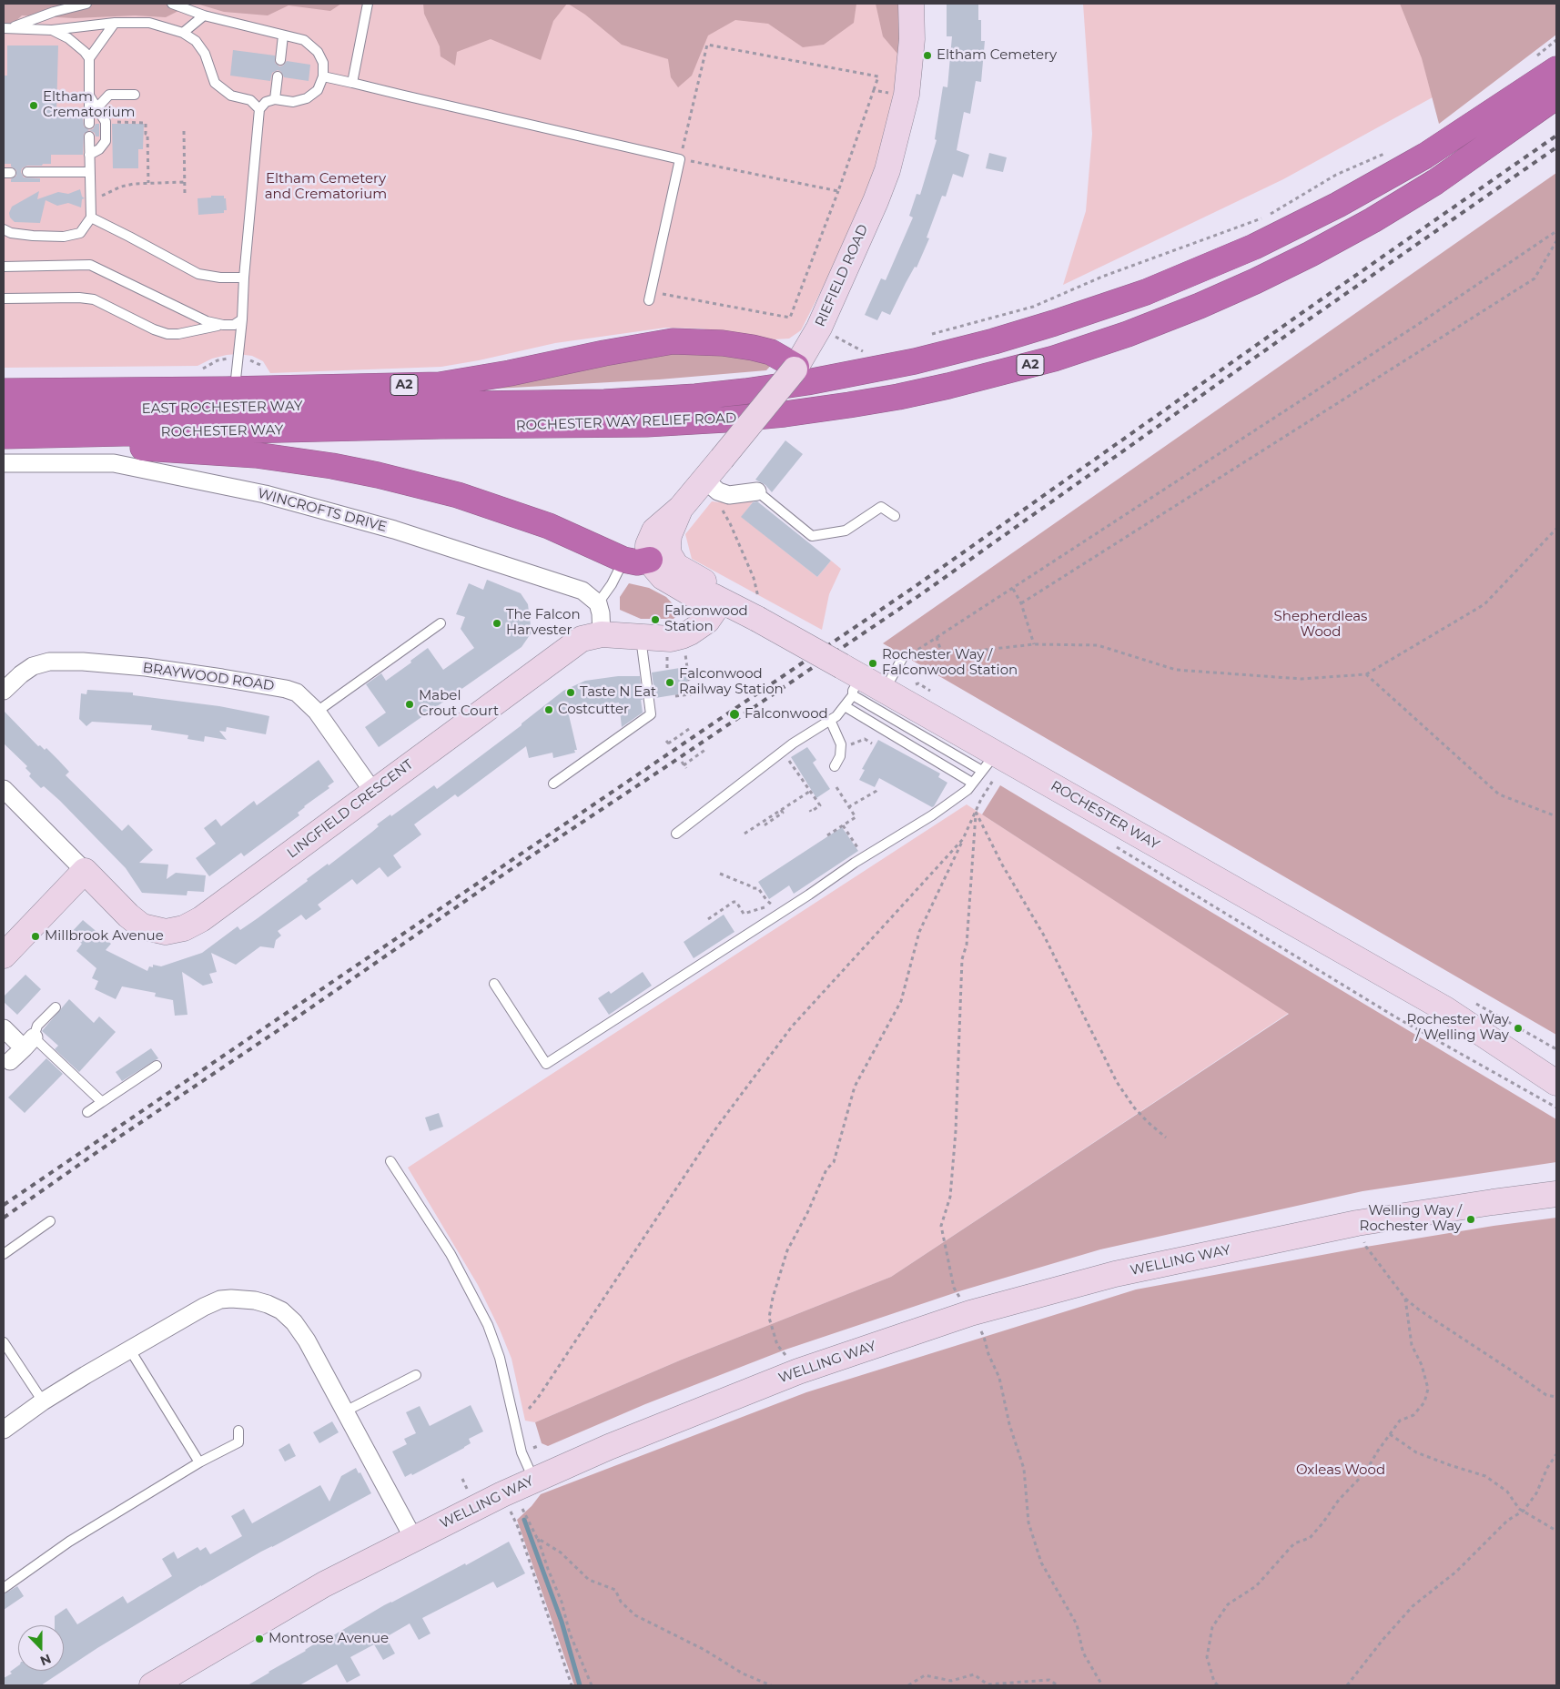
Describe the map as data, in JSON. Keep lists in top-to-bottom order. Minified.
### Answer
{"streets":{"highway":["A2","EAST ROCHESTER WAY","ROCHESTER WAY RELIEF ROAD","ROCHESTER WAY"],"street":["RIEFIELD ROAD","WINCROFTS DRIVE","BRAYWOOD ROAD","LINGFIELD CRESCENT","WELLING WAY"]},"crossings":[["RIEFIELD ROAD","A2"],["RIEFIELD ROAD","ROCHESTER WAY"],["RIEFIELD ROAD","LINGFIELD CRESCENT"],["EAST ROCHESTER WAY","ROCHESTER WAY RELIEF ROAD"],["EAST ROCHESTER WAY","ROCHESTER WAY"],["ROCHESTER WAY RELIEF ROAD","ROCHESTER WAY"],["ROCHESTER WAY","LINGFIELD CRESCENT"],["BRAYWOOD ROAD","LINGFIELD CRESCENT"]],"parks":["Eltham Cemetery and Crematorium","Shepherdleas Wood","Oxleas Wood"],"places":["Eltham Cemetery","Eltham Crematorium","Falconwood Station","The Falcon Harvester","Rochester Way / Falconwood Station","Falconwood Railway Station","Taste N Eat","Mabel Crout Court","Costcutter","Falconwood","Millbrook Avenue","Rochester Way / Welling Way","Welling Way / Rochester Way","Montrose Avenue"],"north":"bottom"}
